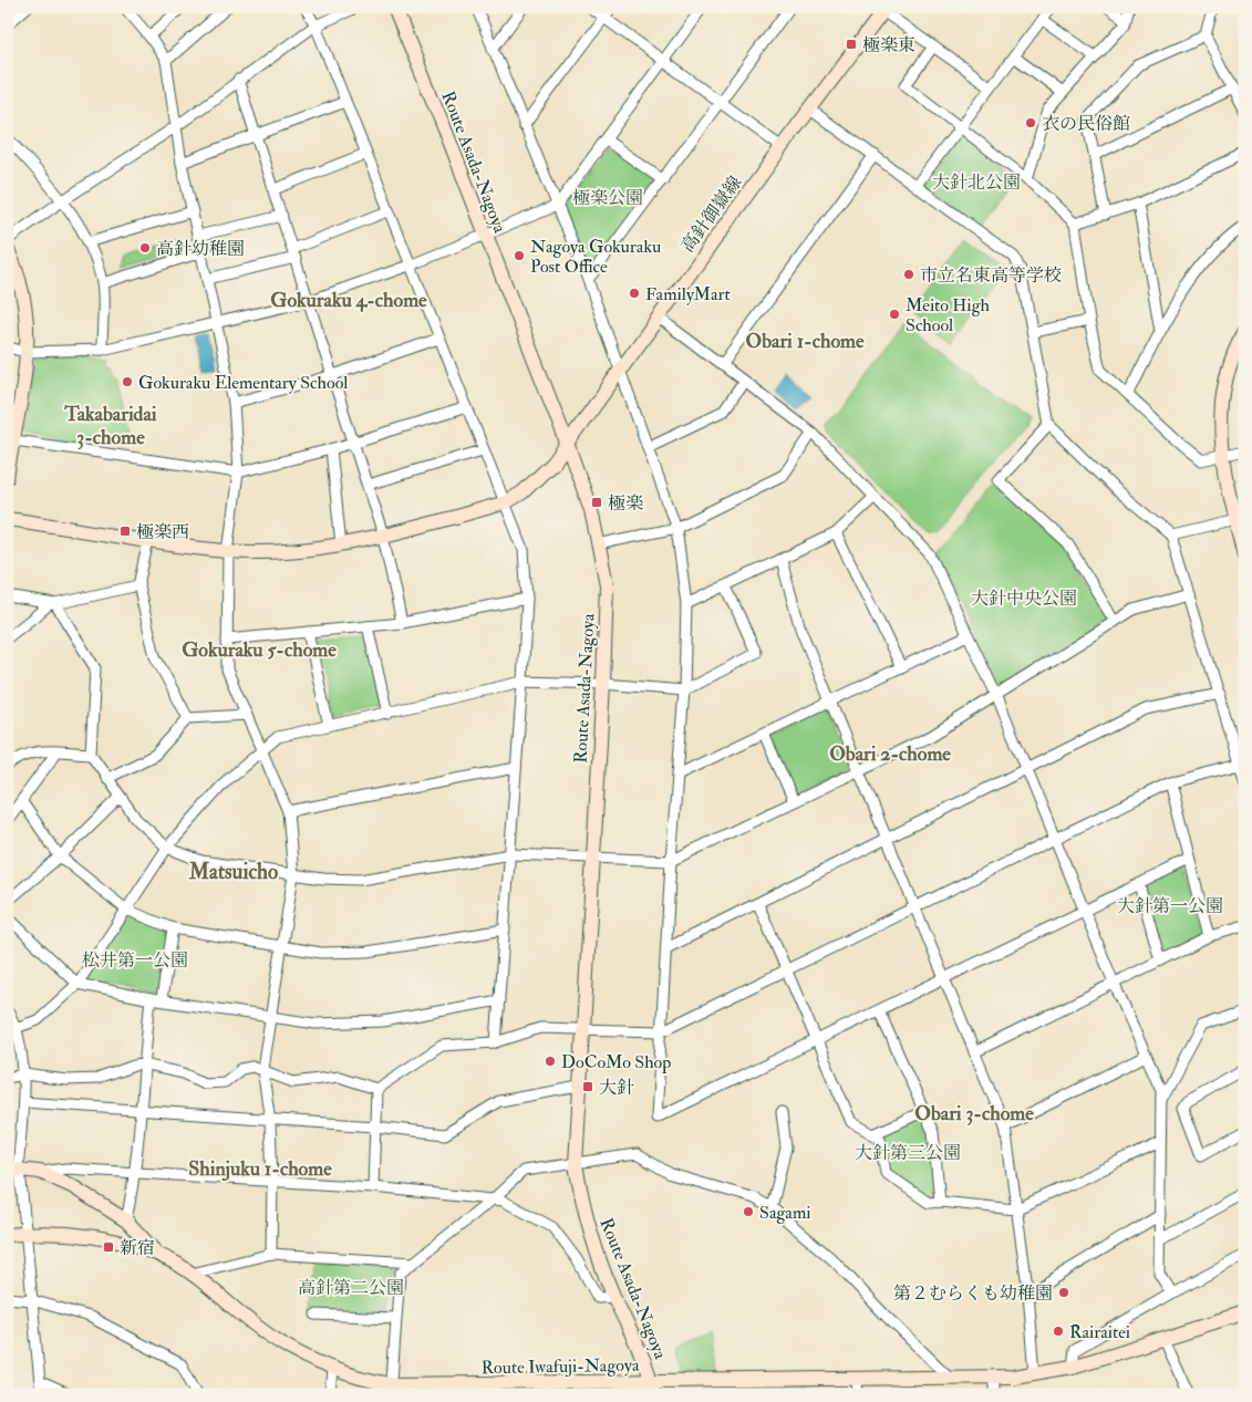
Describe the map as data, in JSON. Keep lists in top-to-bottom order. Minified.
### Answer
{"streets":{"main road":["Route Asada-Nagoya","高針御嶽線","Route Iwafuji-Nagoya"]},"crossings":[["Route Asada-Nagoya","高針御嶽線"],["Route Asada-Nagoya","Route Iwafuji-Nagoya"]],"districts":["Gokuraku 4-chome","Obari 1-chome","Takabaridai 3-chome","Gokuraku 5-chome","Obari 2-chome","Matsuicho","Obari 3-chome","Shinjuku 1-chome"],"parks":["大針北公園","極楽公園","大針中央公園","大針第一公園","松井第一公園","大針第三公園","高針第二公園"],"places":{"transit":["極楽東","極楽","極楽西","大針","新宿"],"other":["衣の民俗館","高針幼稚園","Nagoya Gokuraku Post Office","市立名東高等学校","FamilyMart","Meito High School","Gokuraku Elementary School","DoCoMo Shop","Sagami","第２むらくも幼稚園","Rairaitei"]}}
